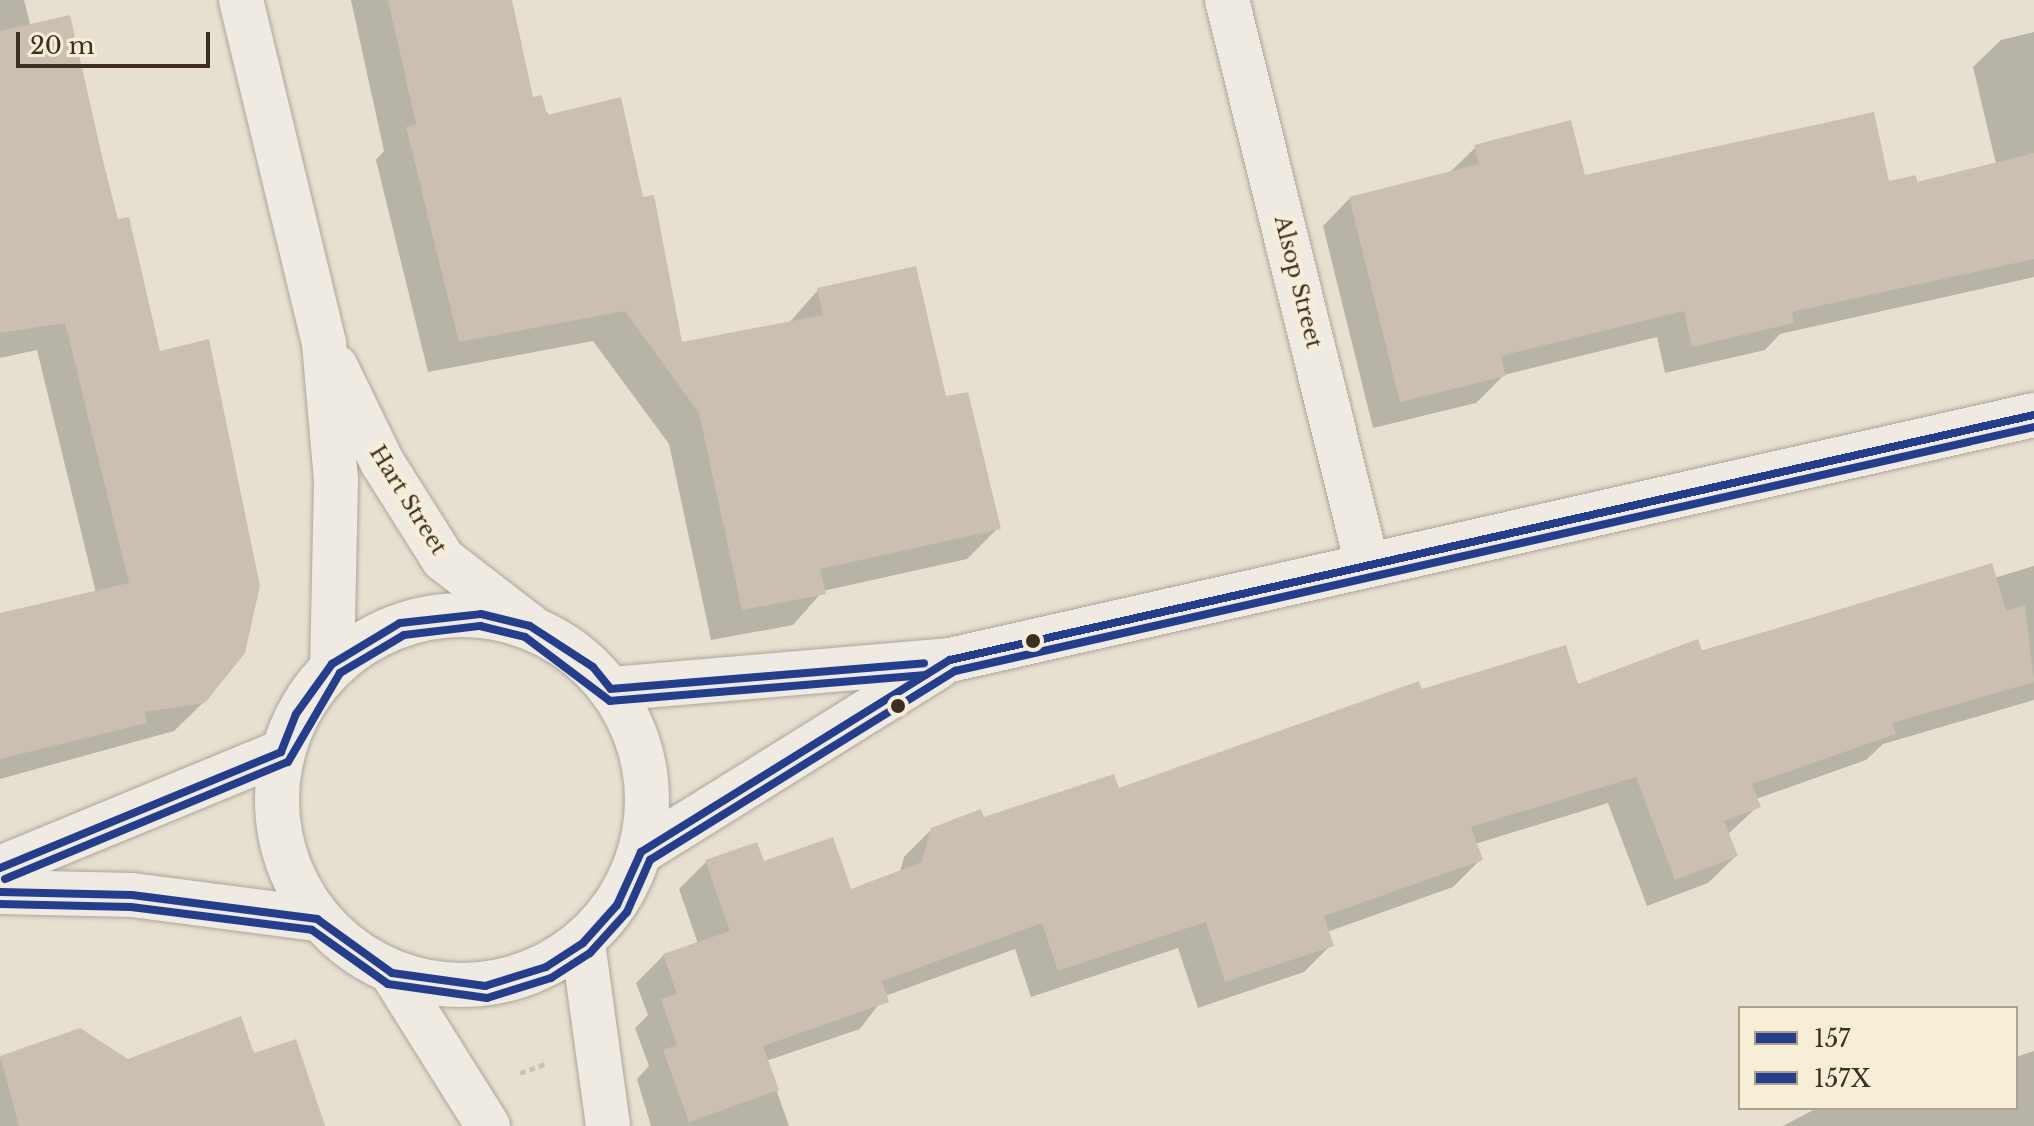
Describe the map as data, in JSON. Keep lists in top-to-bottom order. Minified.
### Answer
{"streets":{"main road":["Alsop Street","Hart Street"]},"lines":["transit line 157","transit line 157X"],"legend":["157","157X"],"scale_bar":"20 m"}
